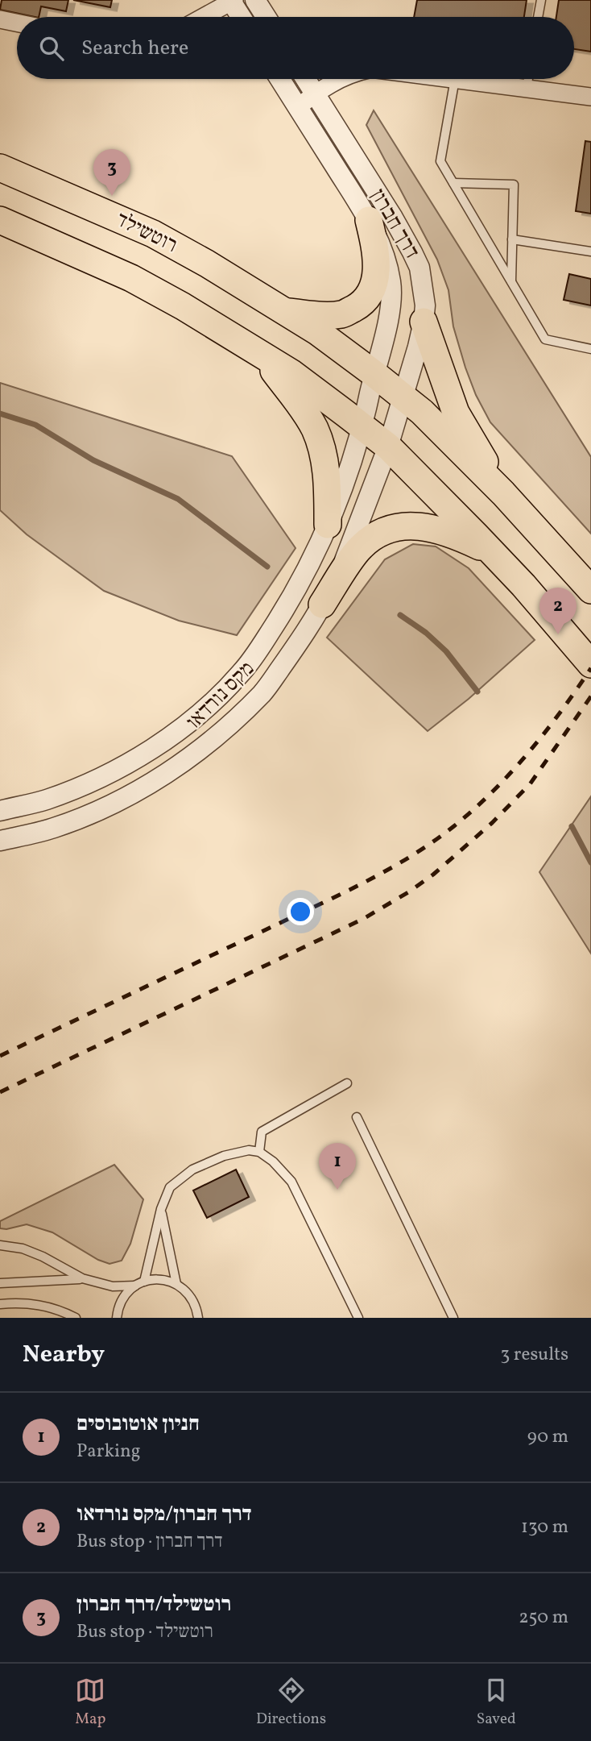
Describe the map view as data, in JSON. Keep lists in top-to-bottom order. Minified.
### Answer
{"streets":{"highway":["רוטשילד"],"street":["דרך חברון","מקס נורדאו"]},"crossings":[["דרך חברון","מקס נורדאו"]],"page":{"search":"Search here","pins":["3","2","1"],"heading":["Nearby","3 results"],"list":[{"mark":"1","name":"חניון אוטובוסים","note":"Parking","value":"90 m"},{"mark":"2","name":"דרך חברון/מקס נורדאו","note":"Bus stop · דרך חברון","value":"130 m"},{"mark":"3","name":"רוטשילד/דרך חברון","note":"Bus stop · רוטשילד","value":"250 m"}],"nav":["Map","Directions","Saved"]}}
